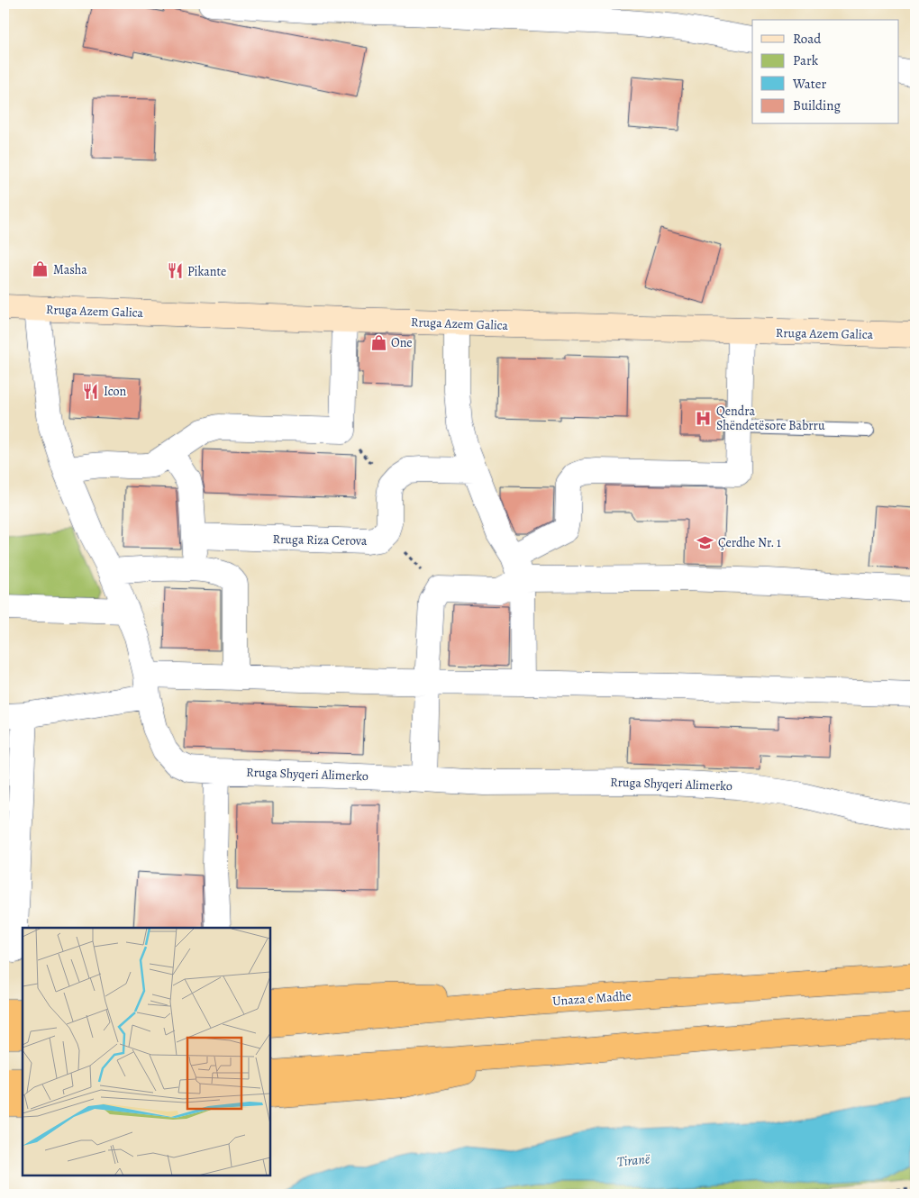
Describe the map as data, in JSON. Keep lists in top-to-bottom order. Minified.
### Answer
{"streets":{"highway":["Unaza e Madhe"],"main road":["Rruga Azem Galica"],"street":["Rruga Riza Cerova","Rruga Shyqeri Alimerko"]},"water":["Tiranë"],"places":{"shop":["Masha","One"],"restaurant":["Pikante","Icon"],"hospital":["Qendra Shëndetësore Babrru"],"school or university":["Çerdhe Nr. 1"]},"legend":["Road","Park","Water","Building"]}
